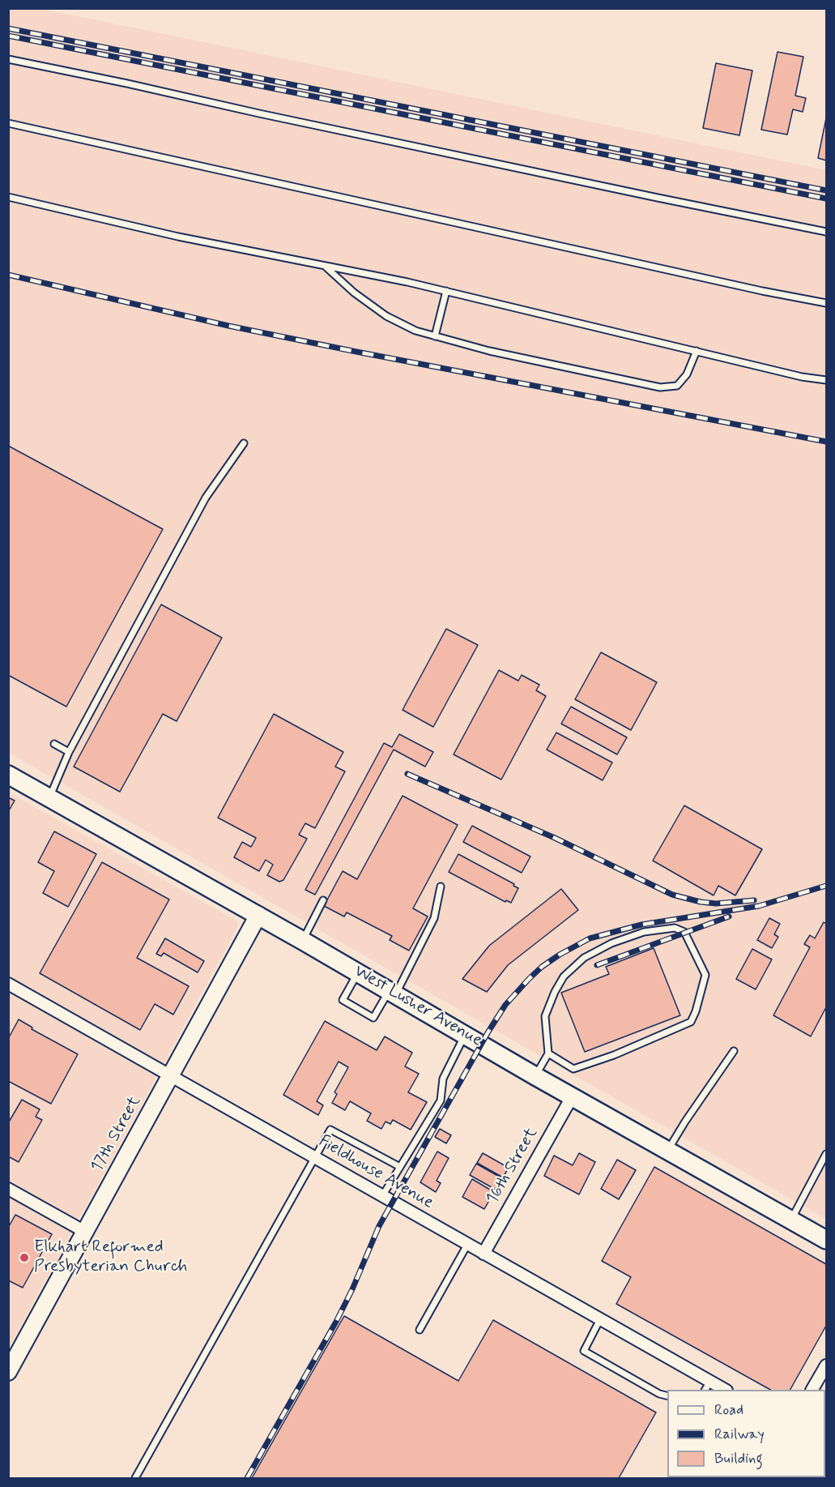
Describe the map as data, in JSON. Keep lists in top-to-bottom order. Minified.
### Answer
{"streets":{"main road":["West Lusher Avenue"],"street":["17th Street","16th Street","Fieldhouse Avenue"]},"crossings":[["West Lusher Avenue","17th Street"],["West Lusher Avenue","16th Street"],["17th Street","Fieldhouse Avenue"],["16th Street","Fieldhouse Avenue"]],"places":["Elkhart Reformed Presbyterian Church"],"legend":["Road","Railway","Building"]}
